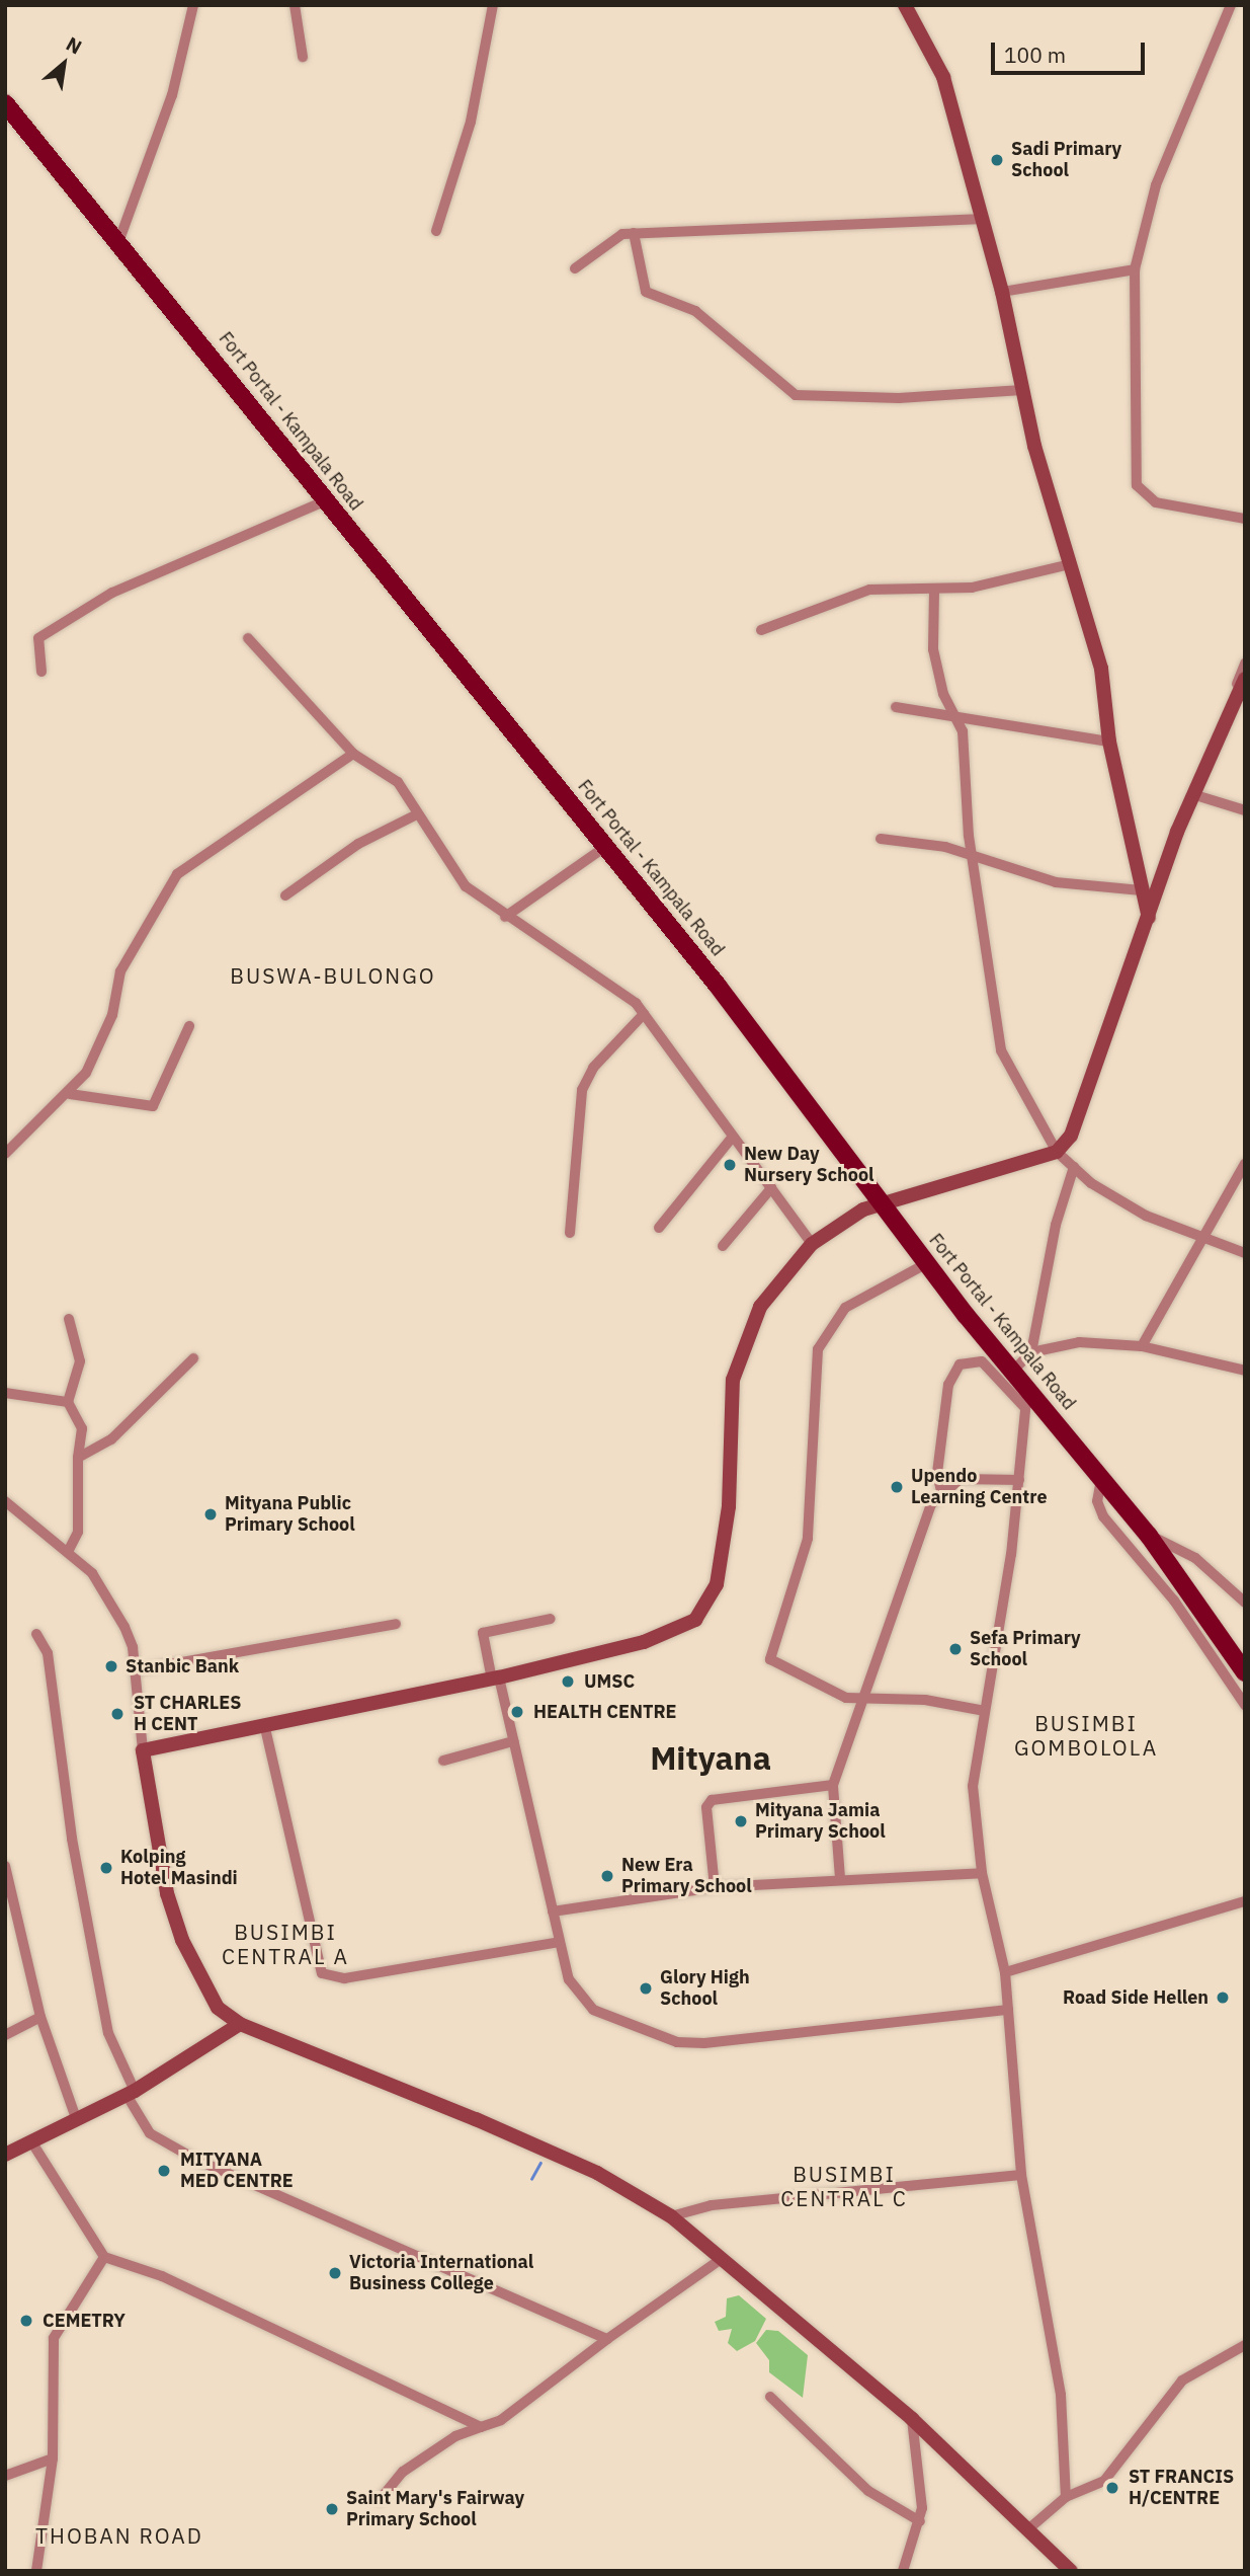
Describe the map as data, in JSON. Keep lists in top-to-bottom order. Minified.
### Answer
{"streets":{"main road":["Fort Portal - Kampala Road"]},"districts":["BUSWA-BULONGO","BUSIMBI GOMBOLOLA","Mityana","BUSIMBI CENTRAL A","BUSIMBI CENTRAL C","THOBAN ROAD"],"places":["Sadi Primary School","New Day Nursery School","Upendo Learning Centre","Mityana Public Primary School","Sefa Primary School","Stanbic Bank","UMSC","HEALTH CENTRE","ST CHARLES H CENT","Mityana Jamia Primary School","Kolping Hotel Masindi","New Era Primary School","Glory High School","Road Side Hellen","MITYANA MED CENTRE","Victoria International Business College","CEMETRY","ST FRANCIS H/CENTRE","Saint Mary's Fairway Primary School"],"scale_bar":"100 m","north":"top right"}
